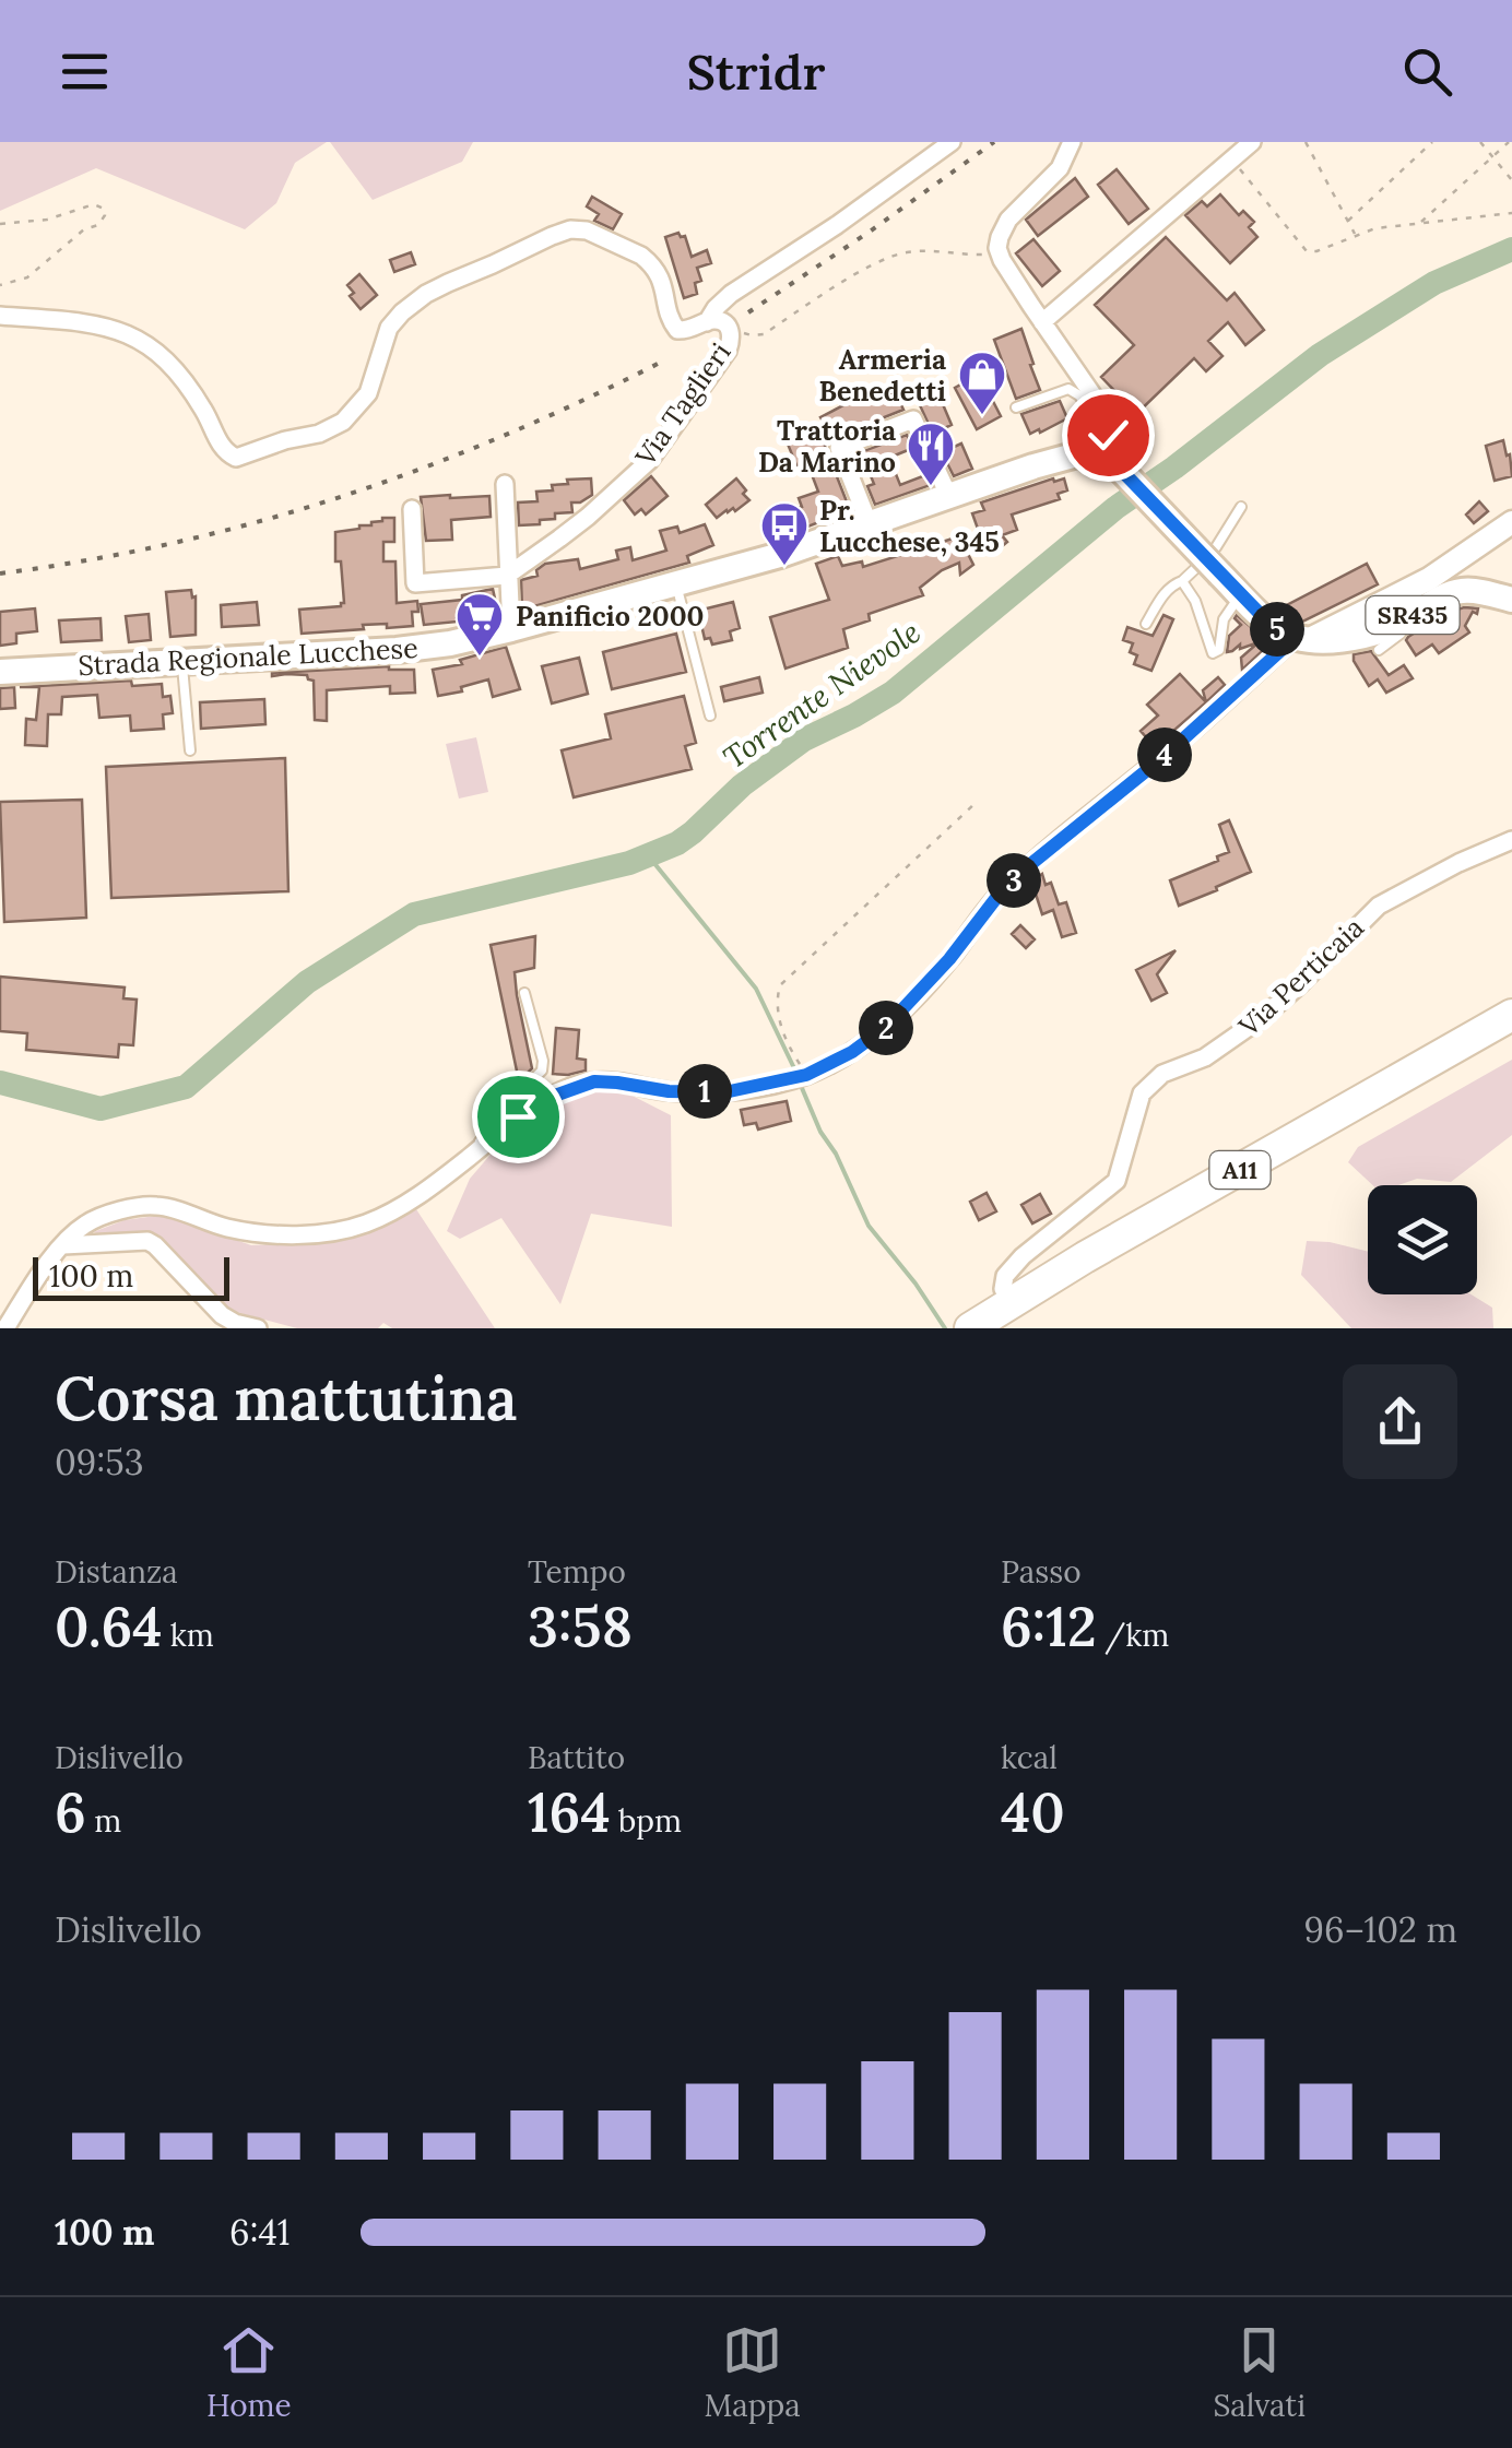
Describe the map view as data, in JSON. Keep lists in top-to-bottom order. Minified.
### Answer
{"streets":{"highway":["A11"],"main road":["SR435","Strada Regionale Lucchese"],"street":["Via Taglieri","Via Perticaia"]},"water":["Torrente Nievole"],"places":{"shop":["Armeria Benedetti"],"restaurant":["Trattoria Da Marino"],"bus stop":["Pr. Lucchese, 345"],"supermarket":["Panificio 2000"]},"scale_bar":"100 m","page":{"header":"Stridr","pins":["5","4","3","2","1"],"scale":"100 m","heading":["Corsa mattutina","09:53"],"stats":[["Distanza","0.64 km"],["Tempo","3:58"],["Passo","6:12 /km"],["Dislivello","6 m"],["Battito","164 bpm"],["kcal","40"]],"chart":["Dislivello","96–102 m"],"list":[{"name":"100 m","note":"6:41"}],"tabs":["Home","Mappa","Salvati"]}}
